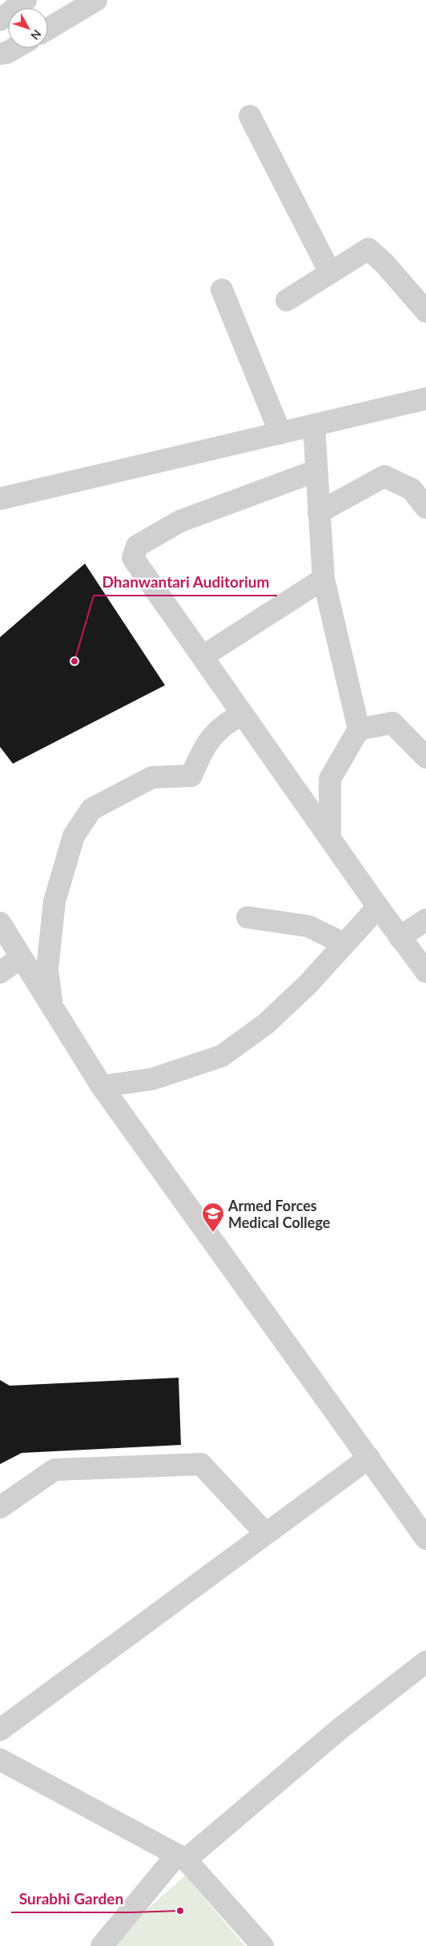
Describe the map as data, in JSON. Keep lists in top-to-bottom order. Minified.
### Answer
{"places":{"other":["Dhanwantari Auditorium","Surabhi Garden"],"school or university":["Armed Forces Medical College"]},"north":"bottom right"}
